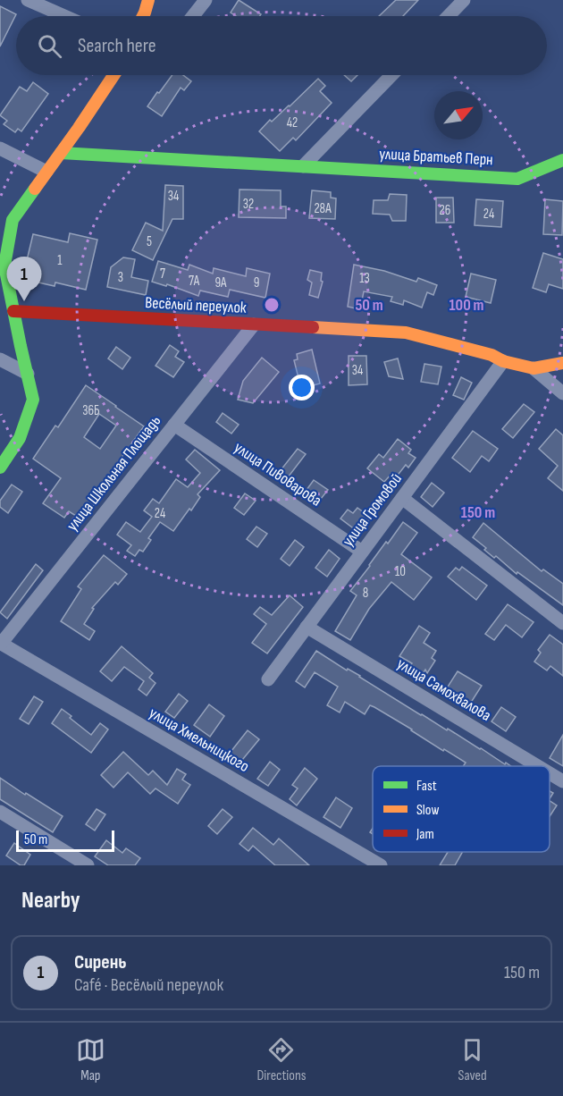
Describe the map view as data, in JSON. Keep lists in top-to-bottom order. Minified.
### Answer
{"streets":{"street":["улица Братьев Перн","Весёлый переулок","улица Школьная Площадь","улица Пивоварова","улица Громовой","улица Самохвалова","улица Хмельницкого"]},"crossings":[["Весёлый переулок","улица Школьная Площадь"],["Весёлый переулок","улица Громовой"],["улица Школьная Площадь","улица Пивоварова"],["улица Школьная Площадь","улица Хмельницкого"],["улица Пивоварова","улица Громовой"],["улица Громовой","улица Самохвалова"]],"house_numbers":["42","34","32","28А","26","24","5","1","7","3","13","7А","9А","9","34","36Б","24","10","8"],"legend":["Fast","Slow","Jam"],"scale_bar":"50 m","north":"top right","page":{"search":"Search here","pins":"1","scale":"50 m","heading":"Nearby","list":[{"mark":"1","name":"Сирень","note":"Café · Весёлый переулок","value":"150 m"}],"nav":["Map","Directions","Saved"]},"rings":["50 m","100 m","150 m"]}
